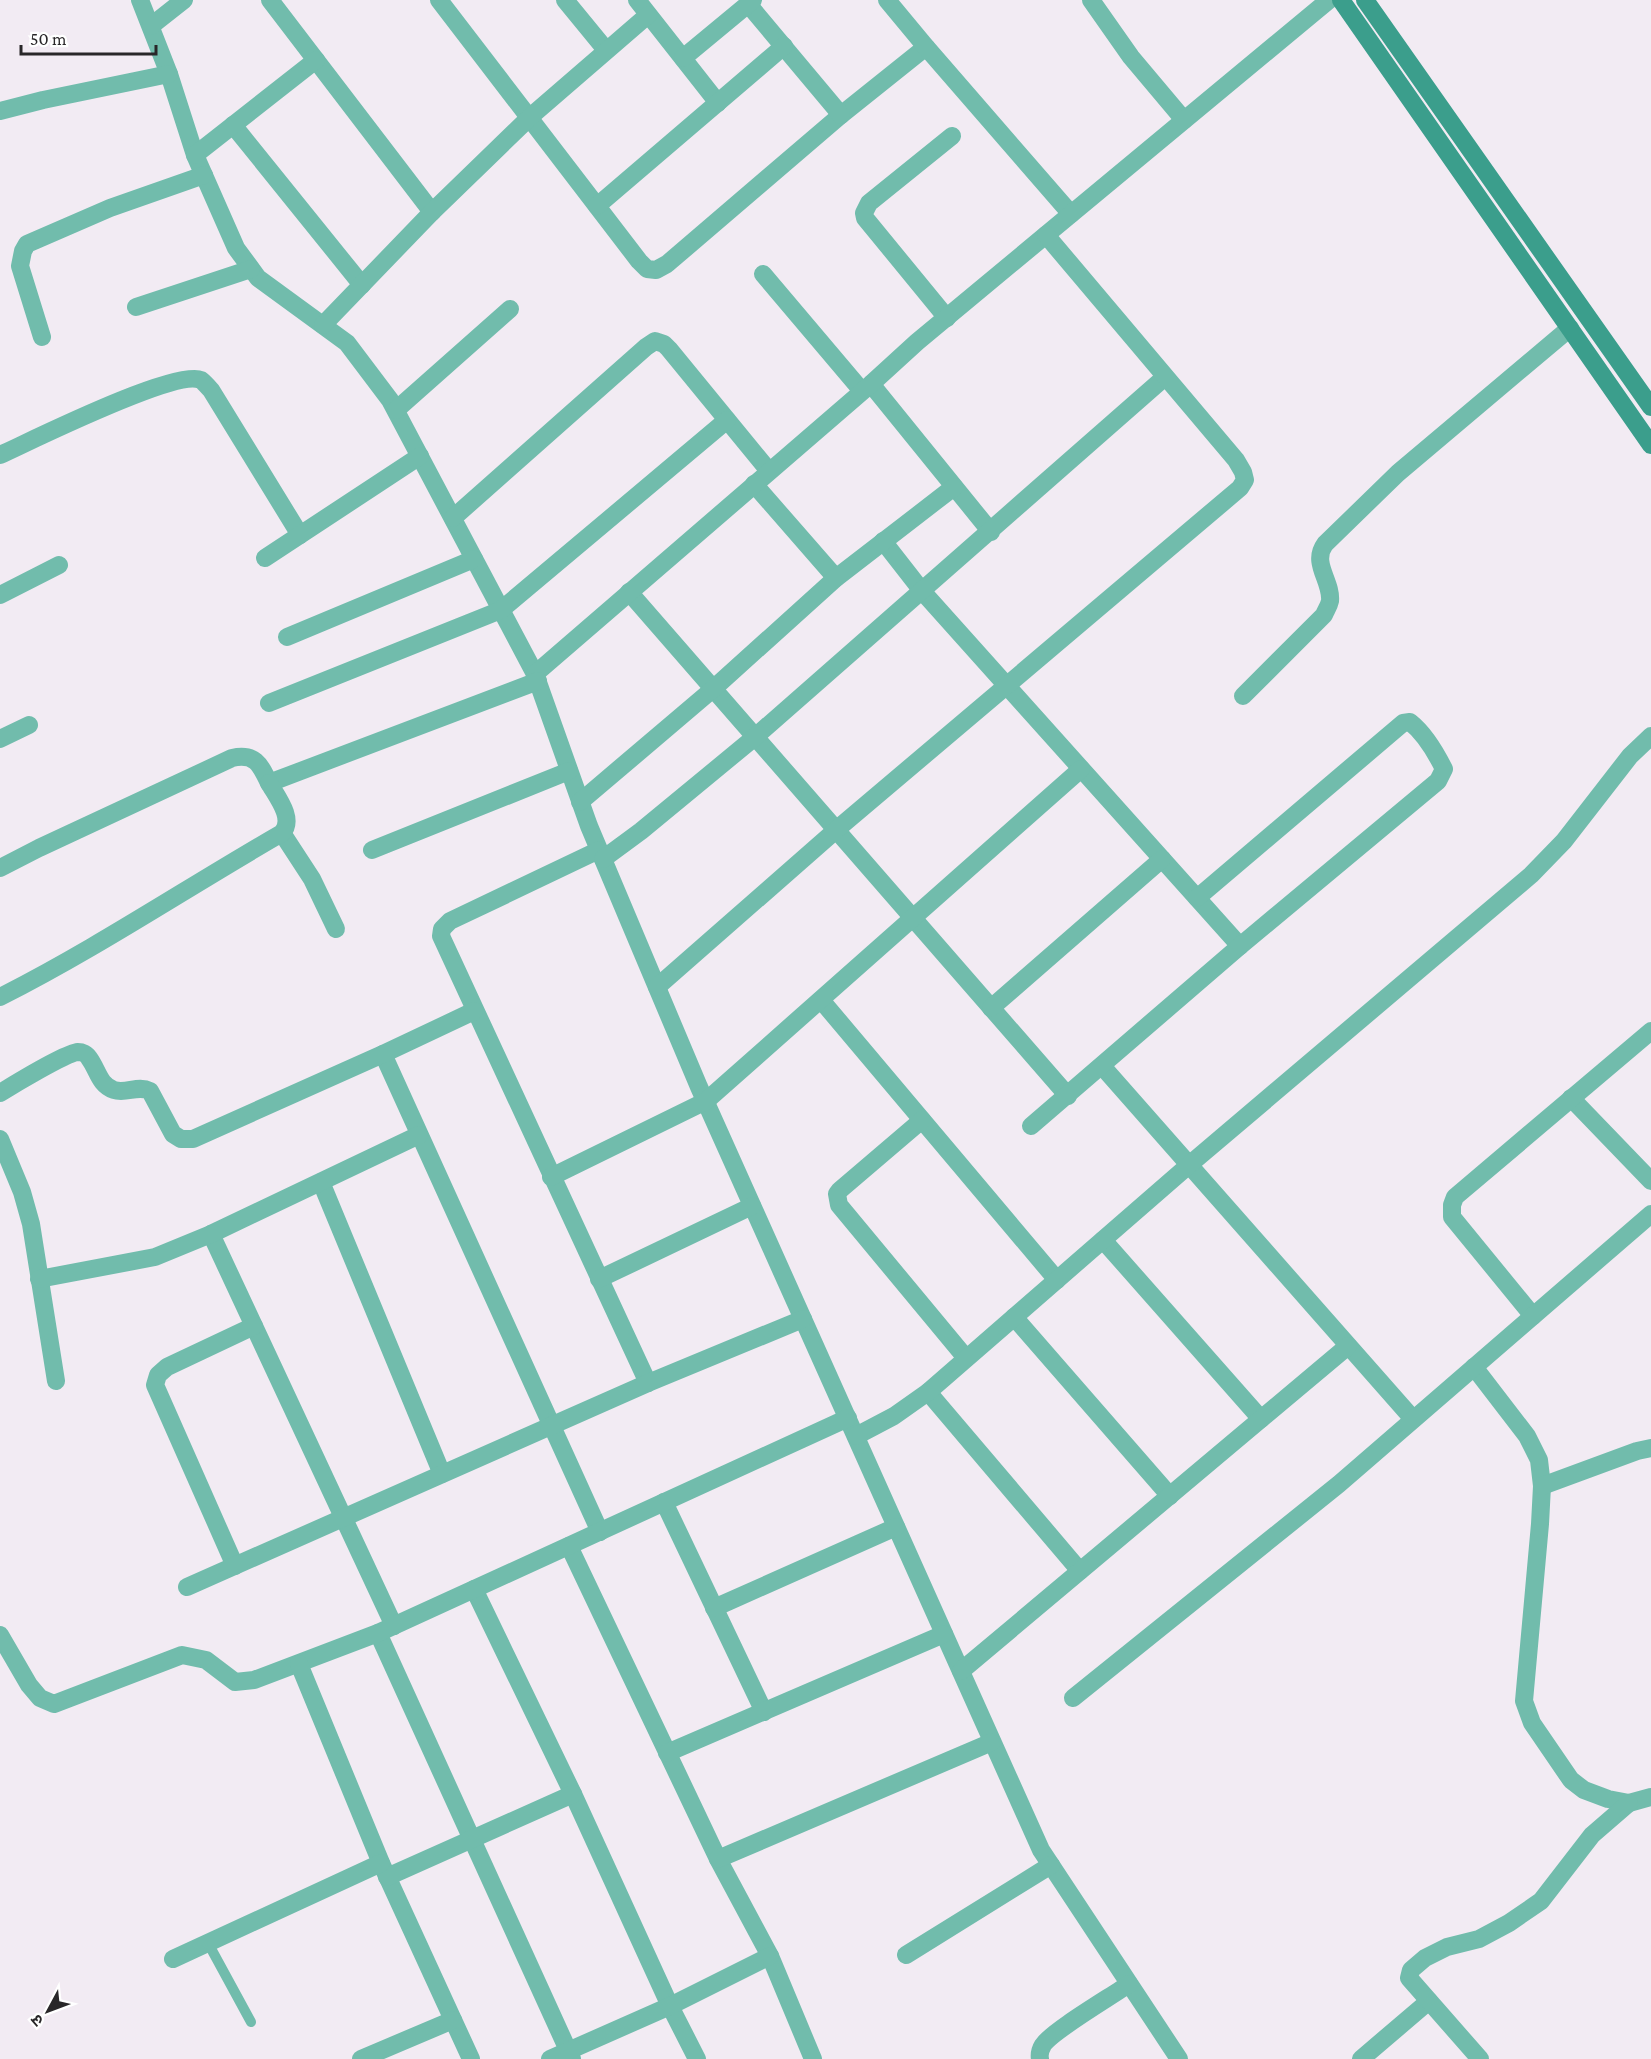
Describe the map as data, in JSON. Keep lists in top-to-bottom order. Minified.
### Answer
{"scale_bar":"50 m","north":"bottom left"}
